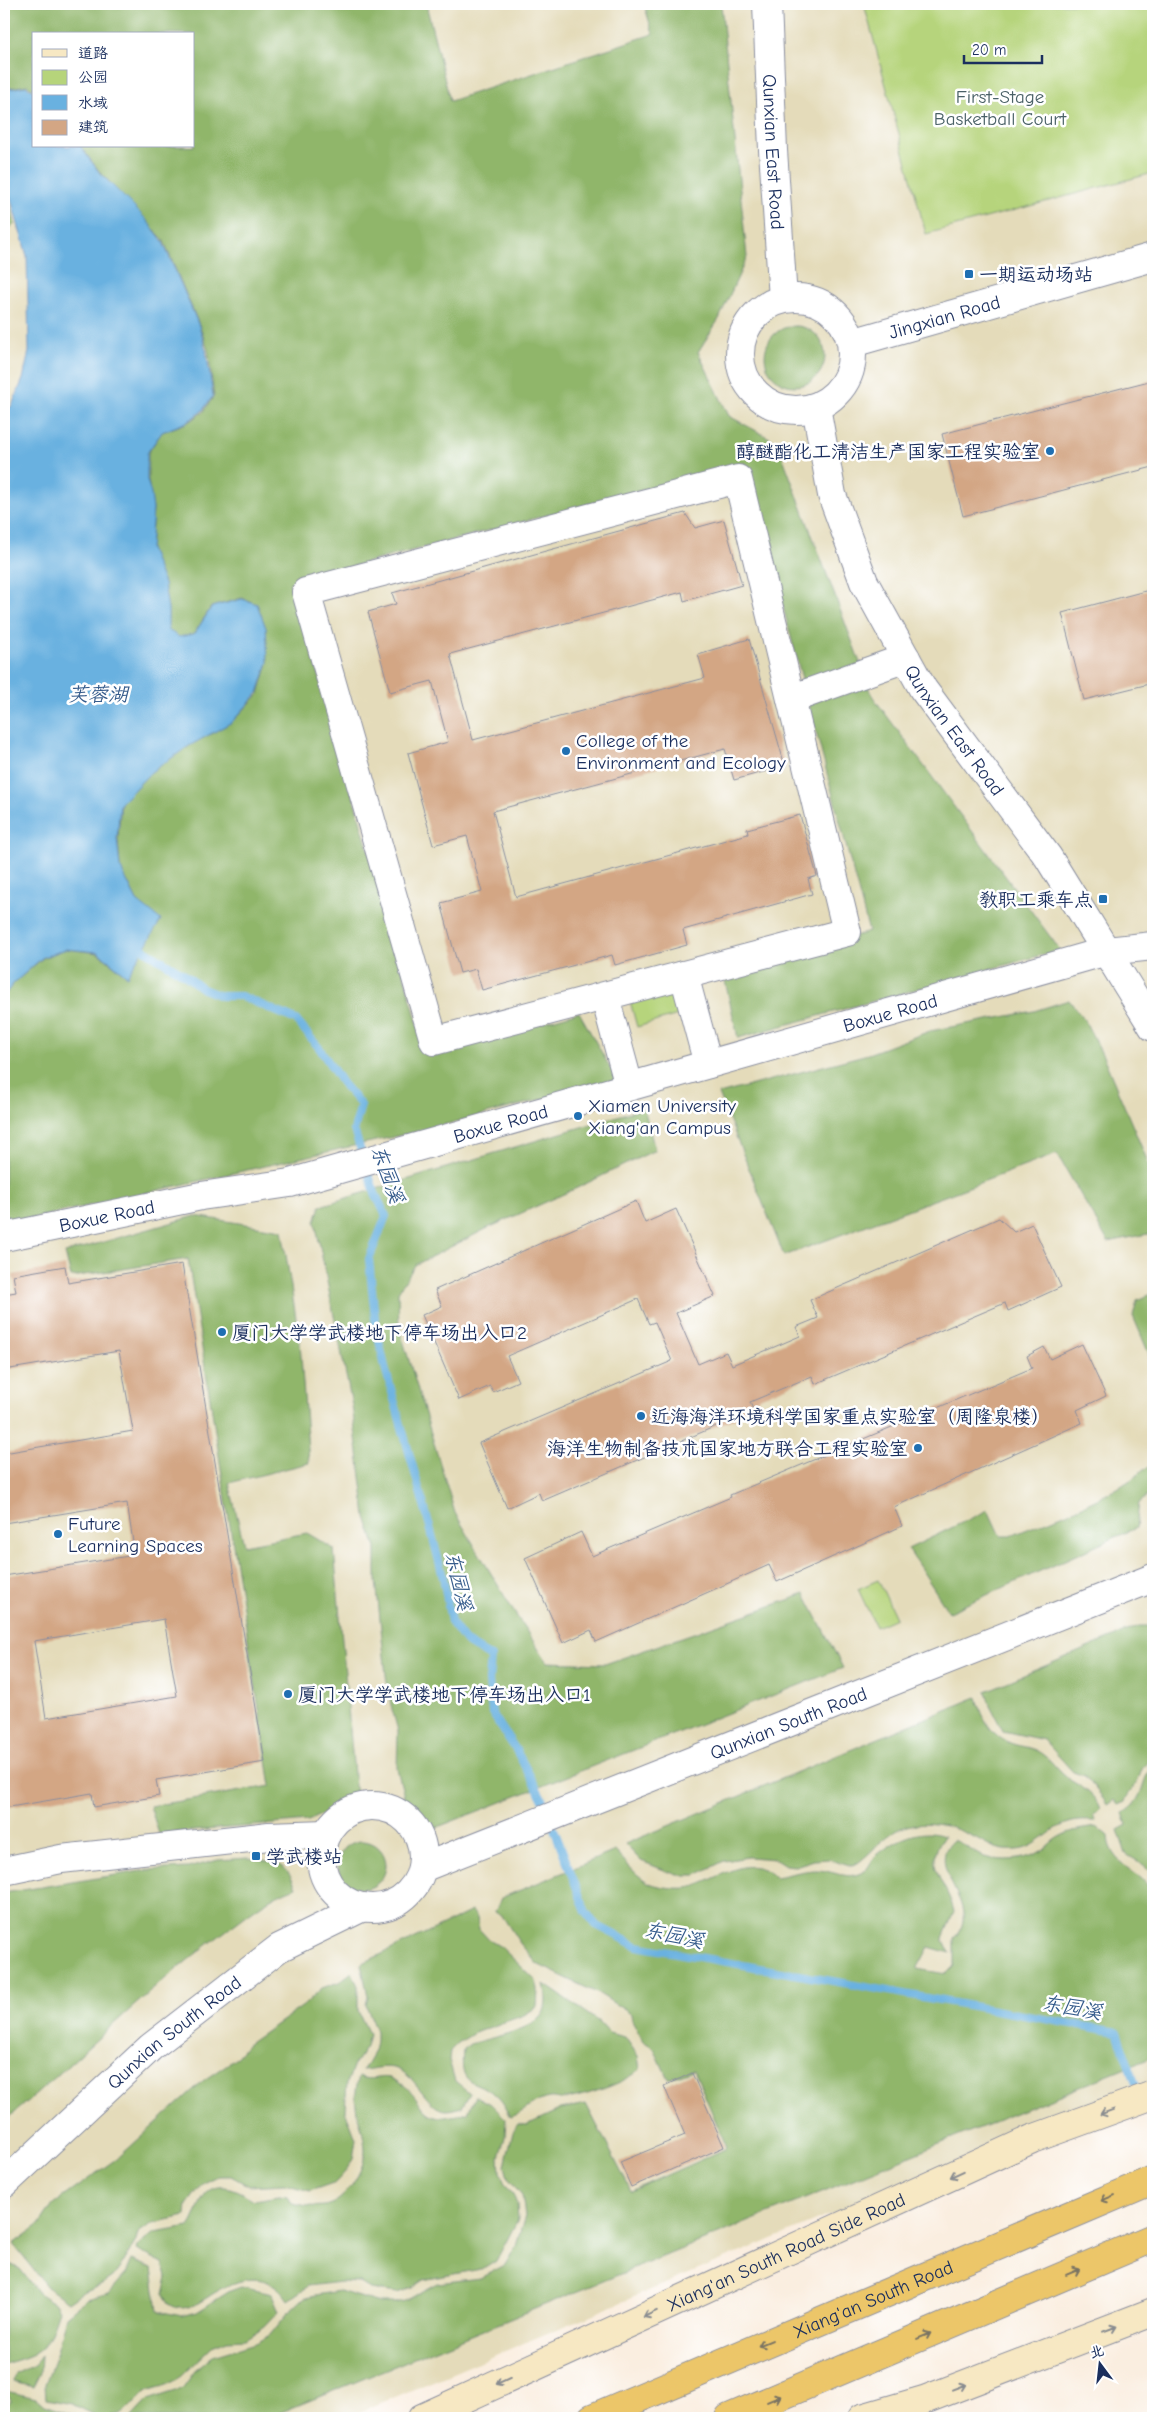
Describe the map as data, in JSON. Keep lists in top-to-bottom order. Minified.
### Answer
{"streets":{"highway":["Xiang'an South Road"],"main road":["Xiang'an South Road Side Road"],"street":["Qunxian East Road","Jingxian Road","Boxue Road","Qunxian South Road"]},"crossings":[["Qunxian East Road","Jingxian Road"],["Qunxian East Road","Boxue Road"]],"water":["芙蓉湖","东园溪"],"parks":["First-Stage Basketball Court"],"places":{"transit":["一期运动场站","教职工乘车点","学武楼站"],"other":["醇醚酯化工清洁生产国家工程实验室","College of the Environment and Ecology","Xiamen University Xiang'an Campus","厦门大学学武楼地下停车场出入口2","近海海洋环境科学国家重点实验室（周隆泉楼）","海洋生物制备技术国家地方联合工程实验室","Future Learning Spaces","厦门大学学武楼地下停车场出入口1"]},"legend":["道路","公园","水域","建筑"],"scale_bar":"20 m","north":"top"}
